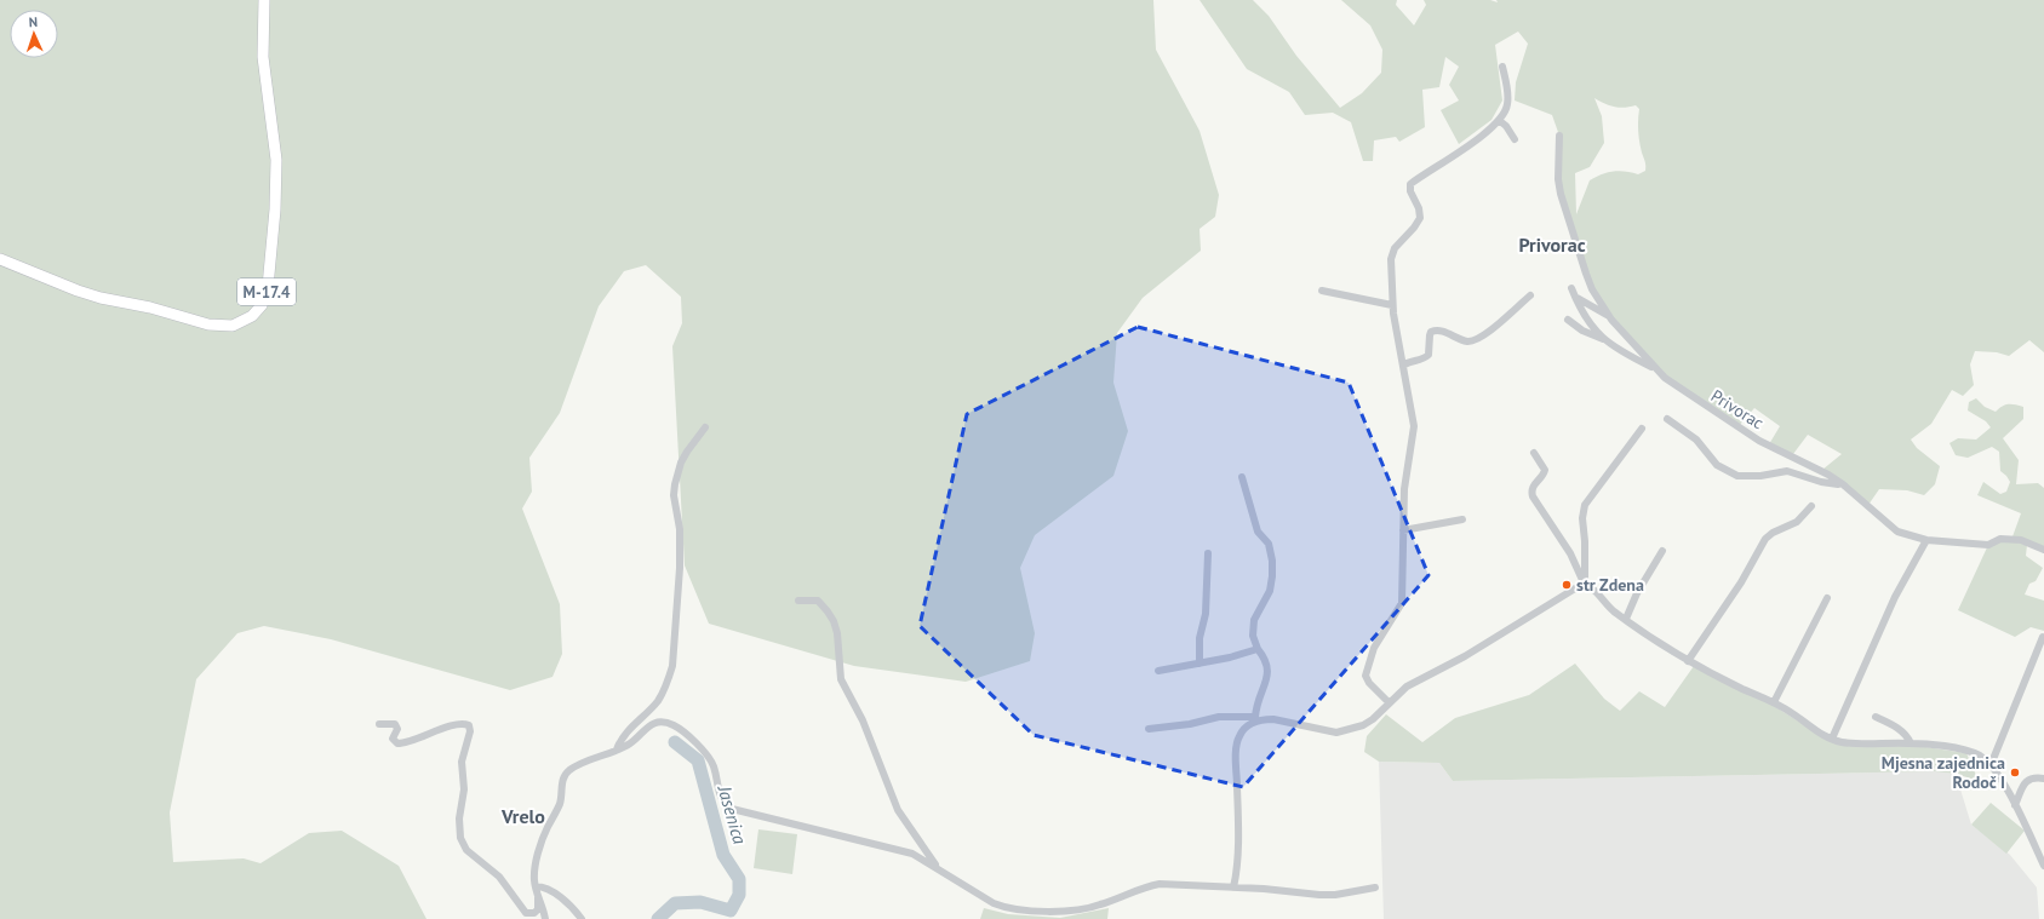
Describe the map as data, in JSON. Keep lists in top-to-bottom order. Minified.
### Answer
{"streets":{"main road":["M-17.4"],"street":["Privorac"]},"districts":["Privorac","Vrelo"],"water":["Jasenica"],"places":["str Zdena","Mjesna zajednica Rodoč I"],"north":"top"}
